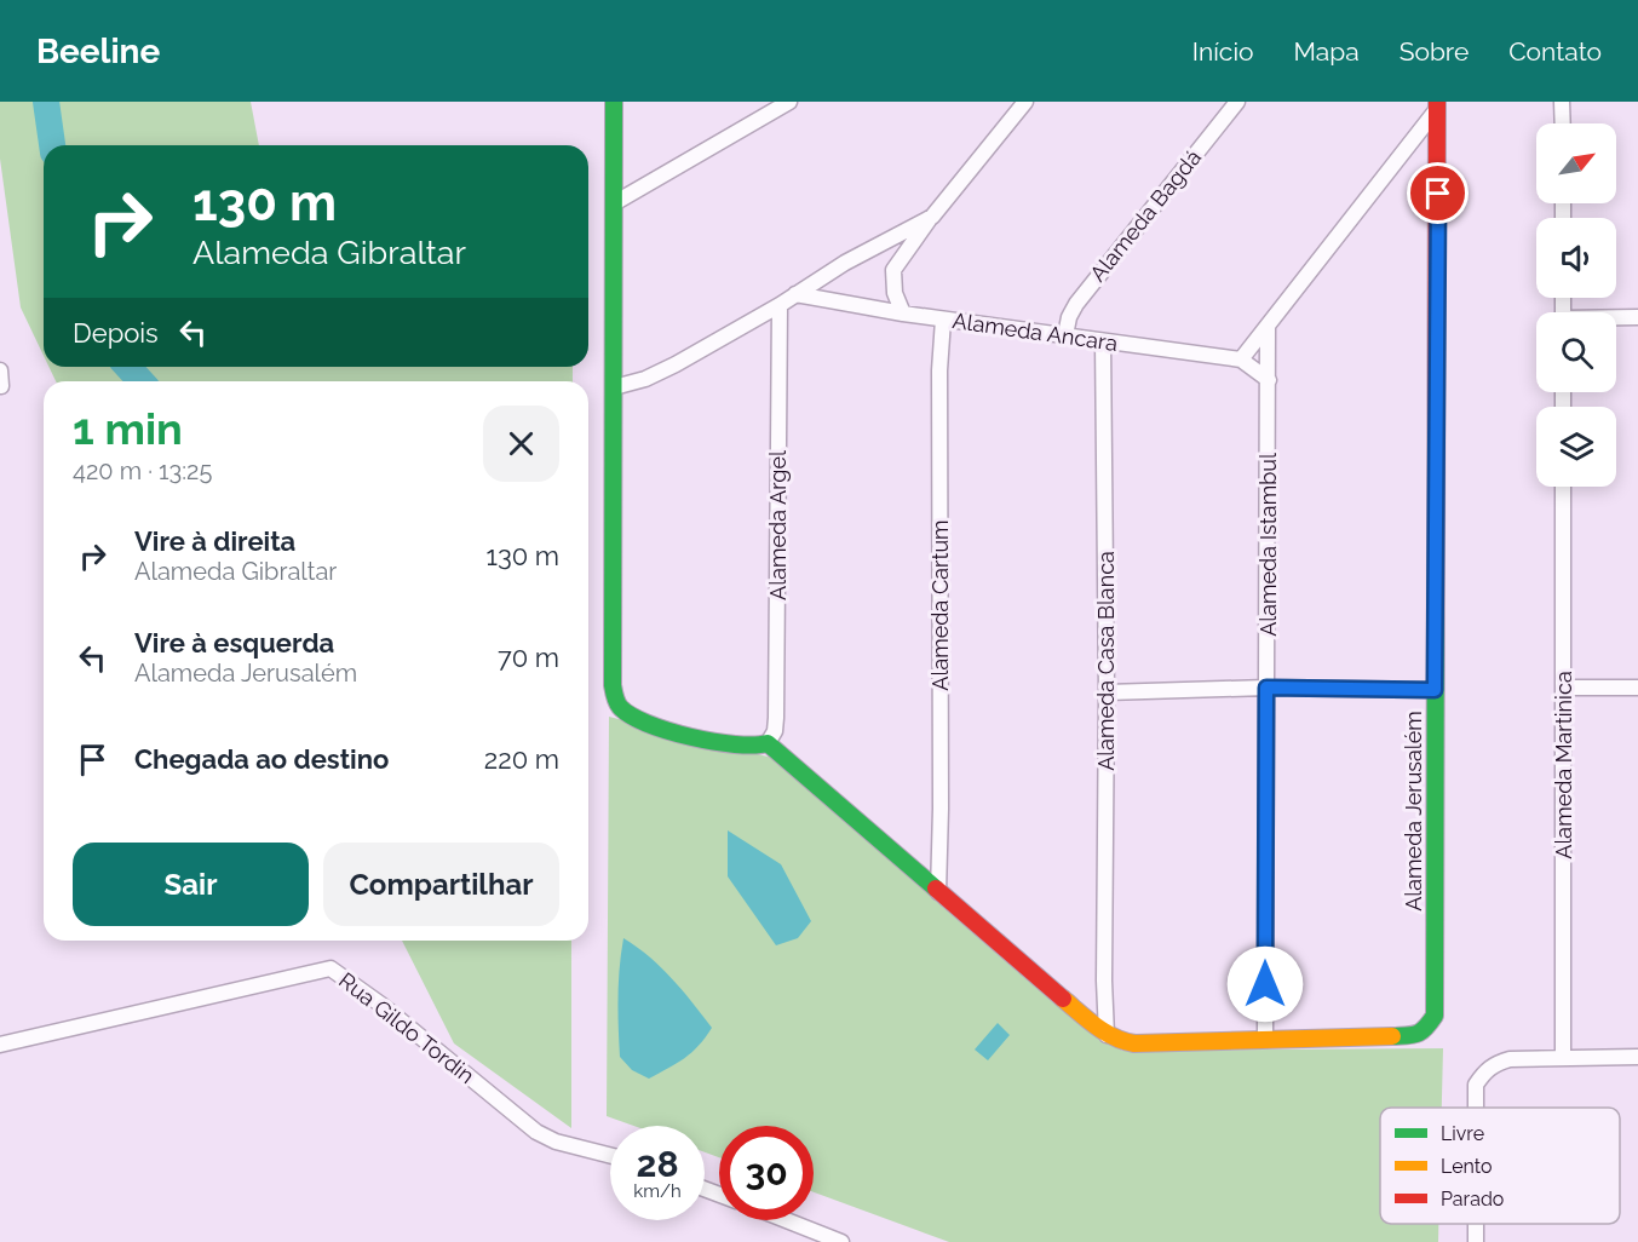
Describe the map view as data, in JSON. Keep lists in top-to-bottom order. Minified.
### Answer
{"streets":{"street":["Alameda Bagdá","Alameda Ancara","Alameda Argel","Alameda Istambul","Alameda Cartum","Alameda Casa Blanca","Alameda Martinica","Alameda Jerusalém","Rua Gildo Tordin"]},"crossings":[["Alameda Bagdá","Alameda Ancara"],["Alameda Ancara","Alameda Istambul"],["Alameda Ancara","Alameda Cartum"],["Alameda Ancara","Alameda Casa Blanca"],["Alameda Argel","Alameda Jerusalém"],["Alameda Istambul","Alameda Jerusalém"],["Alameda Cartum","Alameda Jerusalém"],["Alameda Casa Blanca","Alameda Jerusalém"]],"legend":["Livre","Lento","Parado"],"north":"top right","page":{"header":"Beeline","nav":["Início","Mapa","Sobre","Contato"],"turn":["130 m","Alameda Gibraltar"],"then":"Depois","heading":["1 min","420 m · 13:25"],"list":[{"name":"Vire à direita","note":"Alameda Gibraltar","value":"130 m"},{"name":"Vire à esquerda","note":"Alameda Jerusalém","value":"70 m"},{"name":"Chegada ao destino","value":"220 m"}],"buttons":["Sair","Compartilhar"],"speed":"28 km/h","limit":"30"}}
